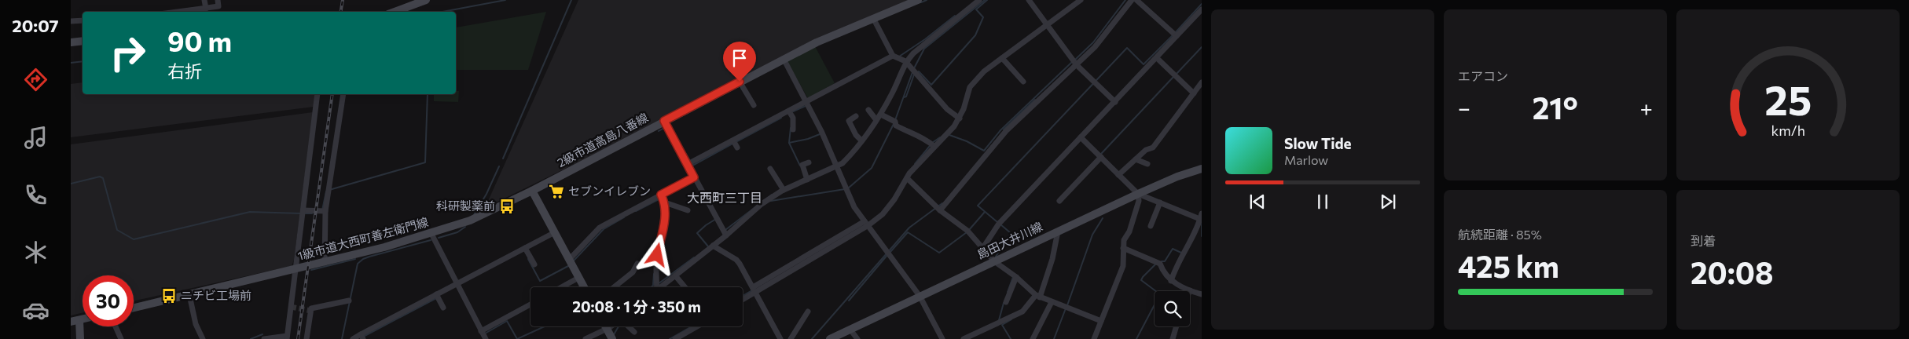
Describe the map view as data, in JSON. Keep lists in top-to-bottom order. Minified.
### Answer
{"streets":{"street":["2級市道高島八番線","1級市道大西町善左衛門線","島田大井川線"]},"crossings":[["2級市道高島八番線","1級市道大西町善左衛門線"]],"districts":["大西町三丁目"],"places":{"supermarket":["セブンイレブン"],"bus stop":["科研製薬前","ニチビ工場前"]},"page":{"tabs":"20:07","tile":["エアコン",["航続距離 · 85%","425 km"],["到着","20:08"]],"turn":["90 m","右折"],"heat":["−","21°","+"],"song":["Slow Tide","Marlow"],"limit":"30","trip":"20:08 · 1 分 · 350 m","gauge":["25","km/h"]}}
